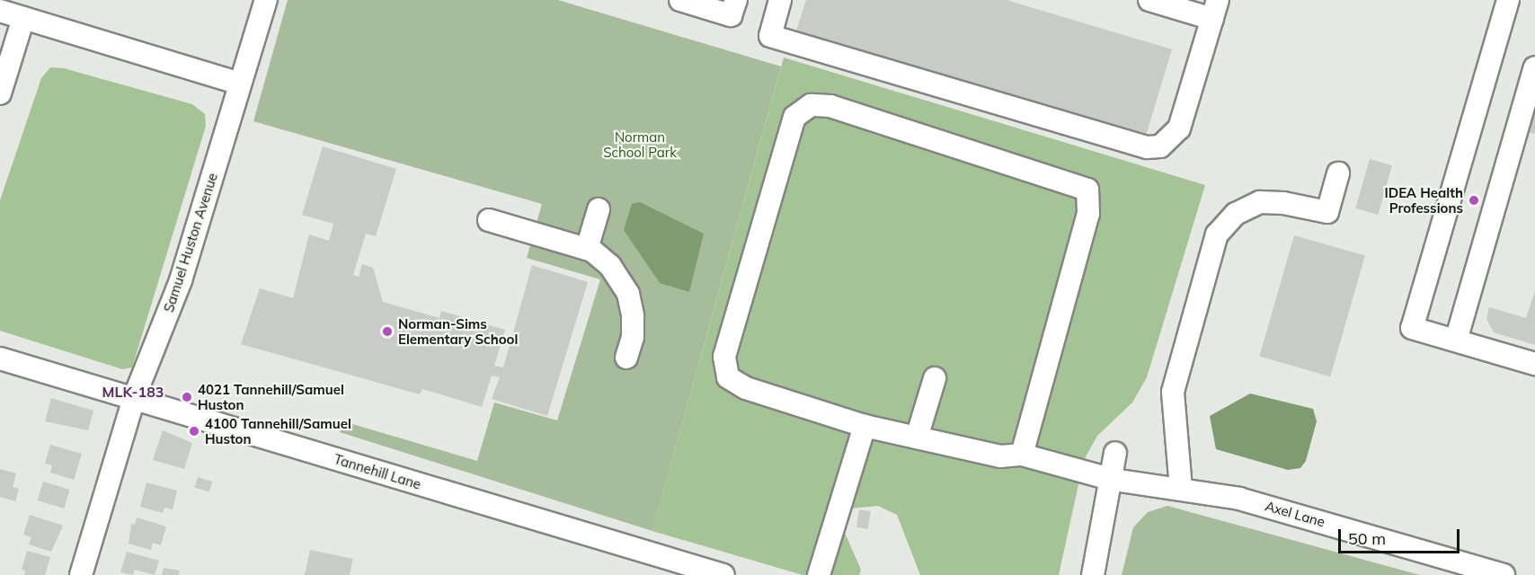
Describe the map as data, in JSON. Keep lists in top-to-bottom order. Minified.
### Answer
{"streets":{"street":["Samuel Huston Avenue","Tannehill Lane","Axel Lane"]},"crossings":[["Samuel Huston Avenue","Tannehill Lane"]],"districts":["MLK-183"],"parks":["Norman School Park"],"places":["IDEA Health Professions","Norman-Sims Elementary School","4021 Tannehill/Samuel Huston","4100 Tannehill/Samuel Huston"],"scale_bar":"50 m"}
